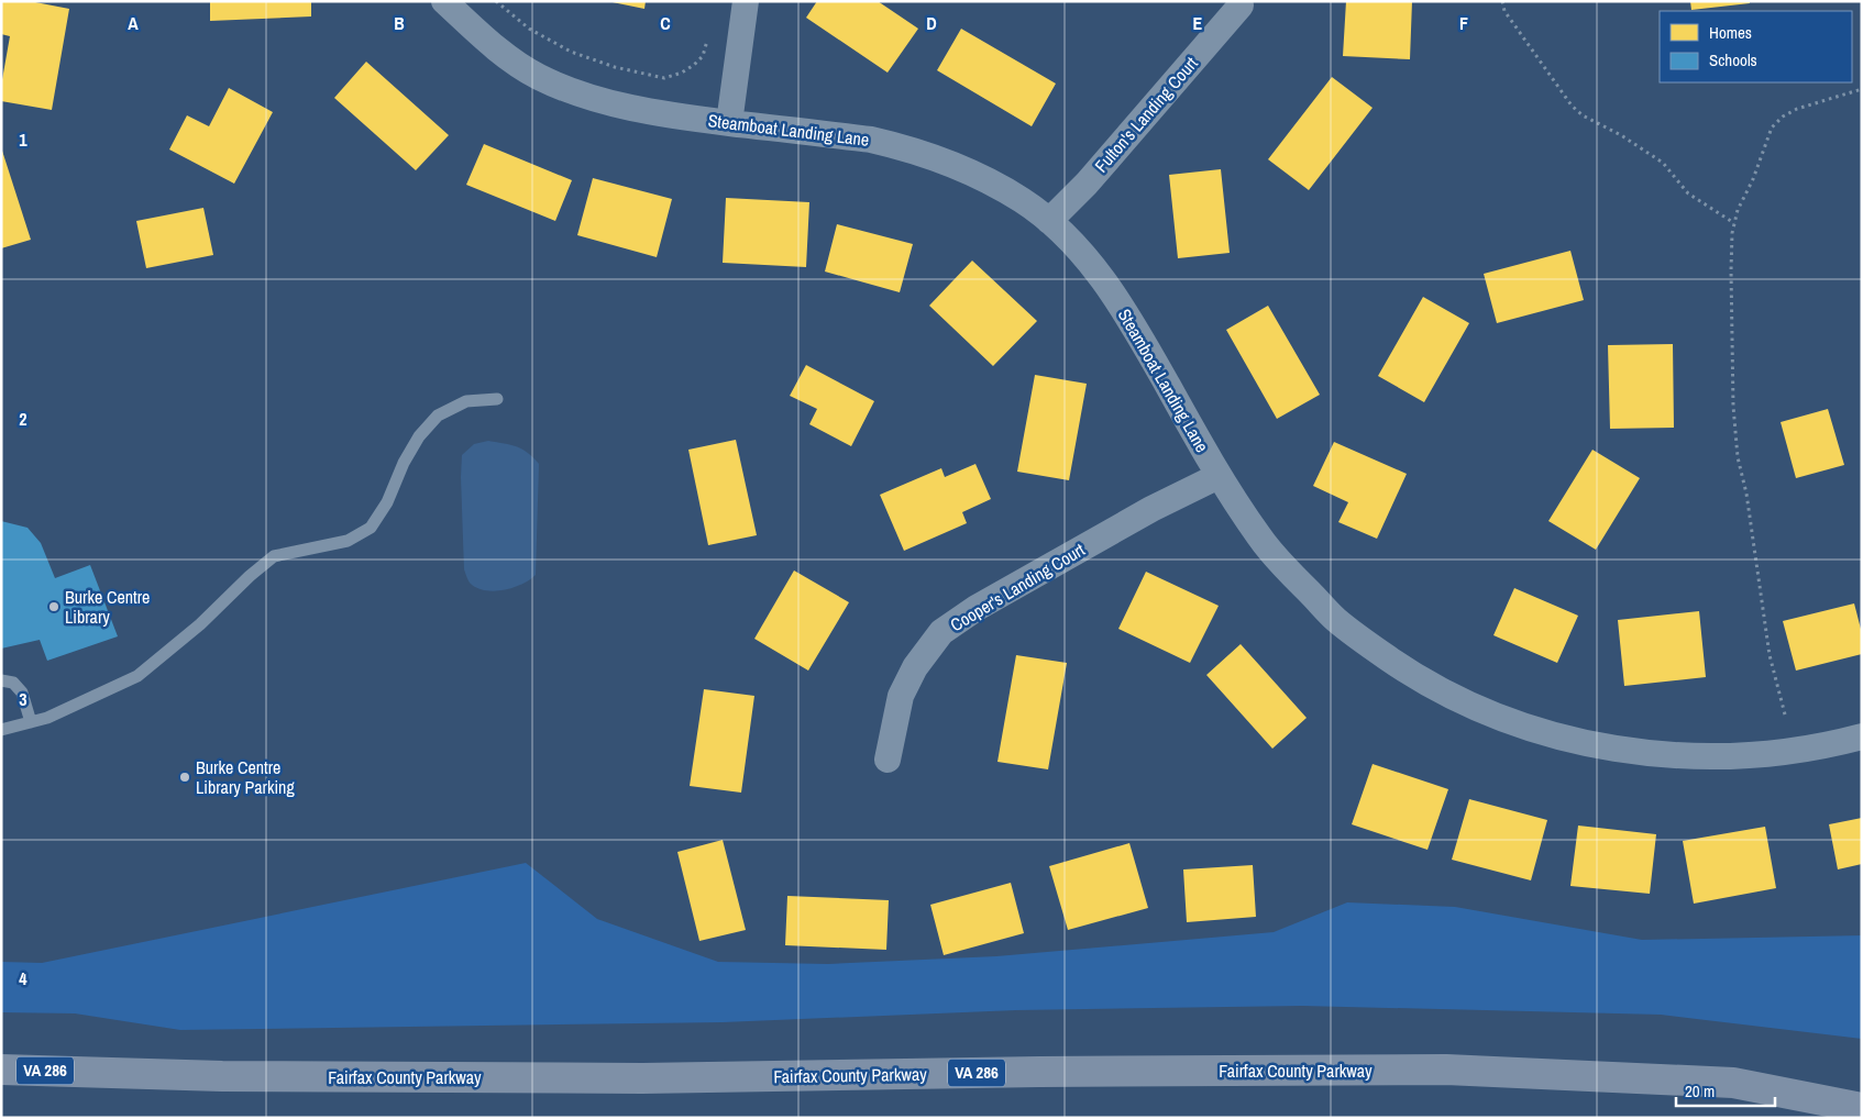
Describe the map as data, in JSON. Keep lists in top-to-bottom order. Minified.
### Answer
{"streets":{"highway":["VA 286","Fairfax County Parkway"],"street":["Fulton's Landing Court","Steamboat Landing Lane","Cooper's Landing Court"]},"crossings":[["Fulton's Landing Court","Steamboat Landing Lane"],["Steamboat Landing Lane","Cooper's Landing Court"]],"places":["Burke Centre Library","Burke Centre Library Parking"],"legend":["Homes","Schools"],"scale_bar":"20 m","grid":{"columns":["A","B","C","D","E","F"],"rows":["1","2","3","4"]}}
